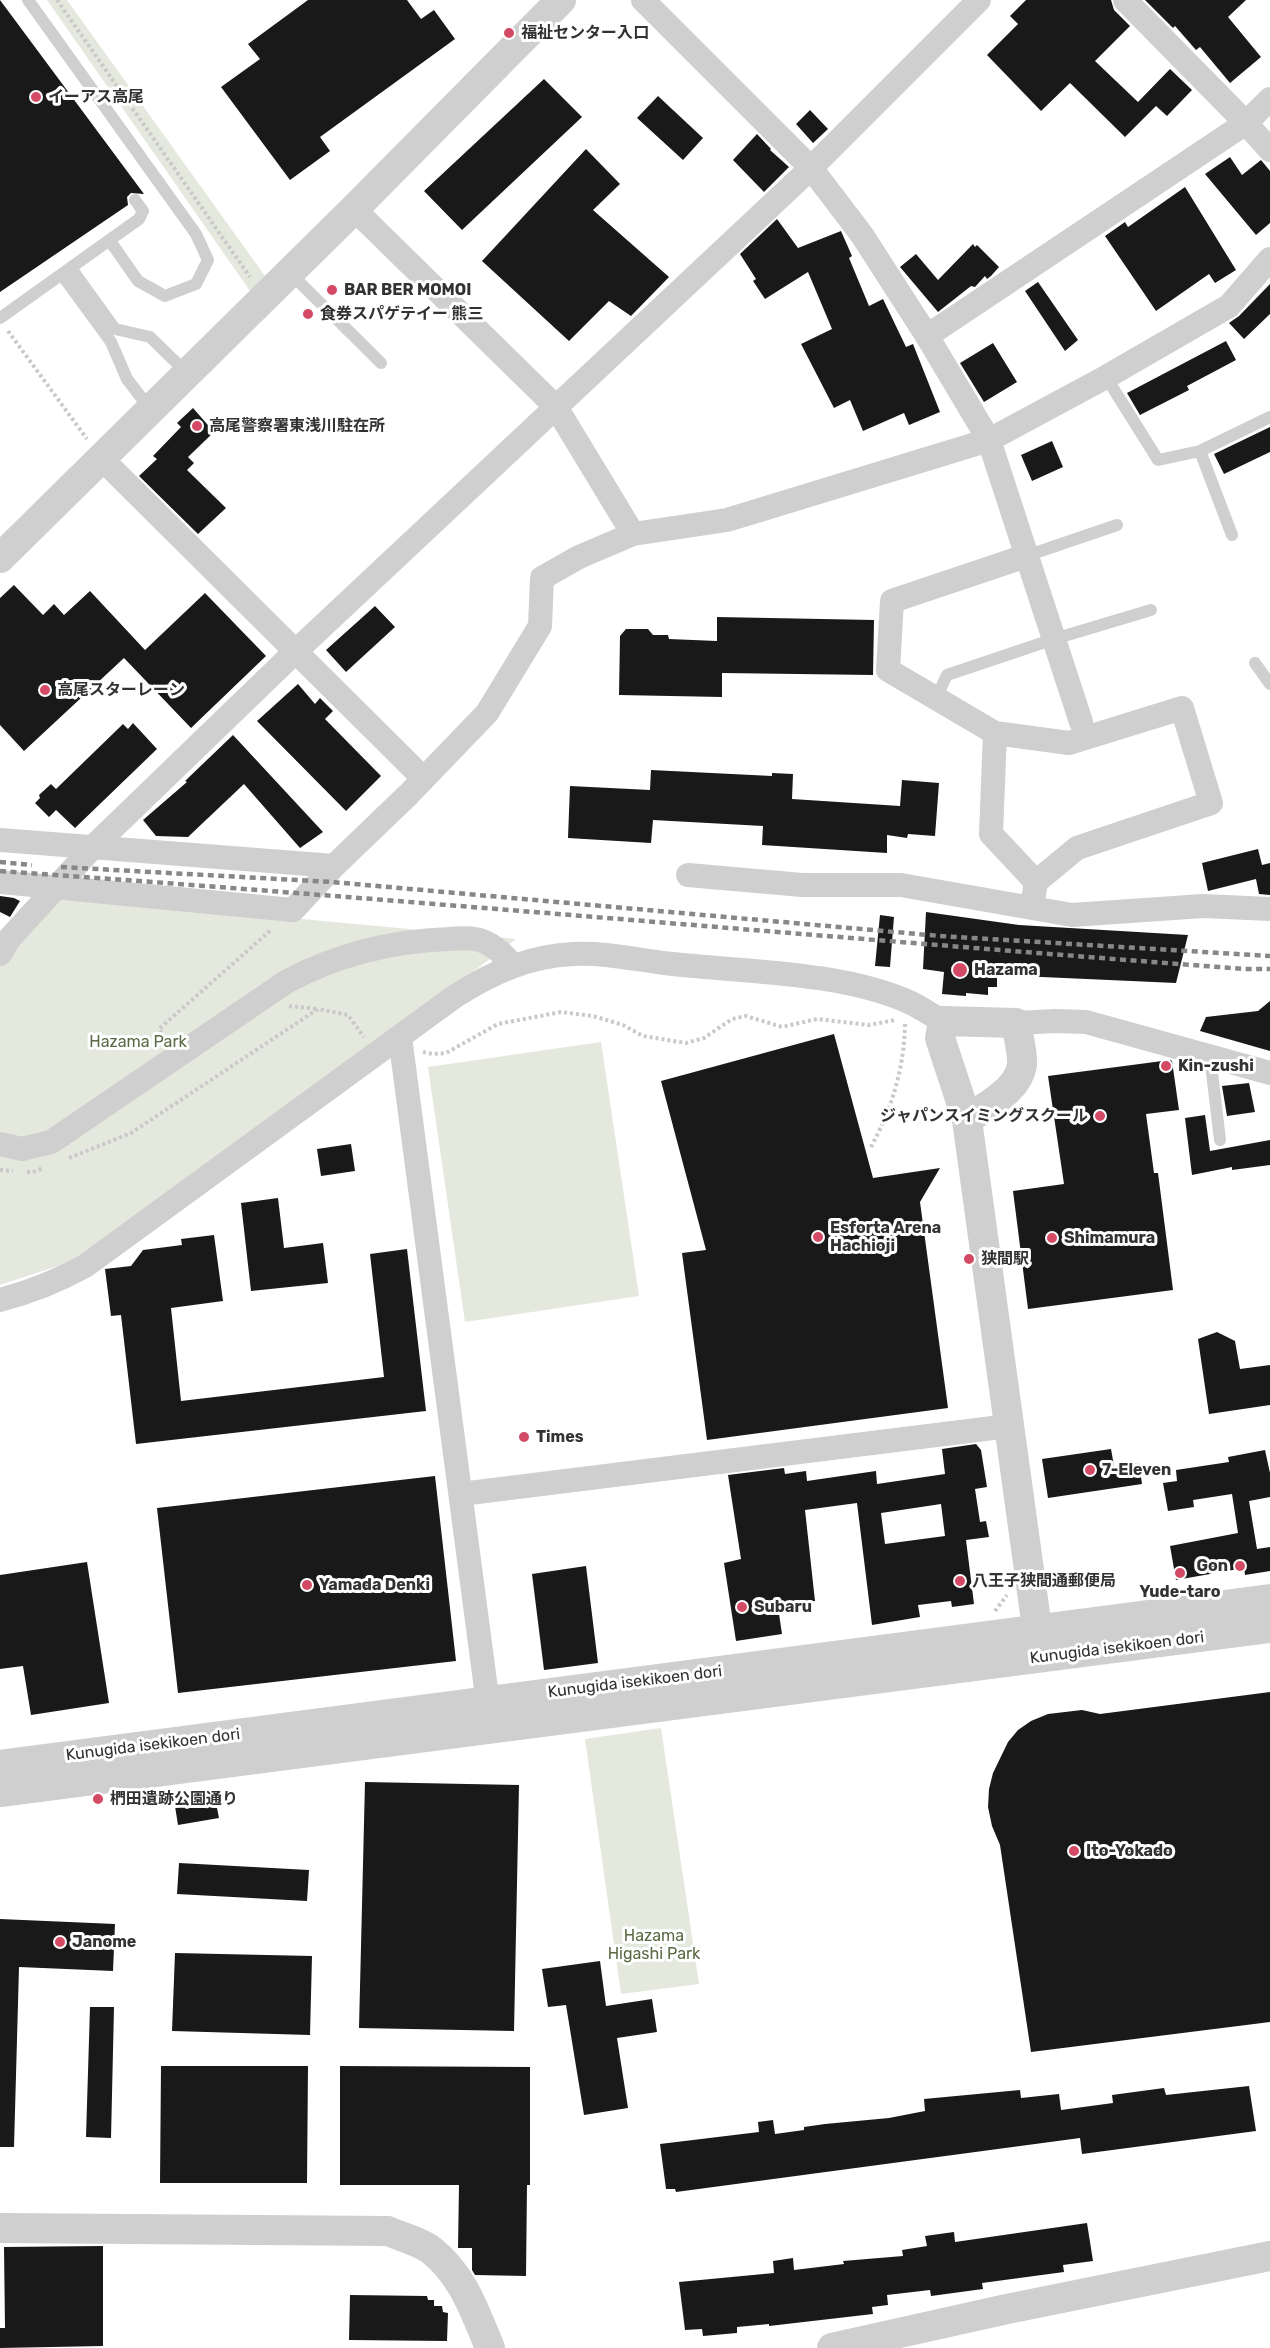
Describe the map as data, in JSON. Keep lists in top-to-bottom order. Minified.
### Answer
{"streets":{"street":["Kunugida isekikoen dori"]},"parks":["Hazama Park","Hazama Higashi Park"],"places":["福祉センター入口","イーアス高尾","BAR BER MOMOI","食券スパゲテイー 熊三","高尾警察署東浅川駐在所","高尾スターレーン","Hazama","Kin-zushi","ジャパンスイミングスクール","Esforta Arena Hachioji","Shimamura","狭間駅","Times","7-Eleven","Gon","Yude-taro","八王子狭間通郵便局","Yamada Denki","Subaru","椚田遺跡公園通り","Ito-Yokado","Janome"]}
